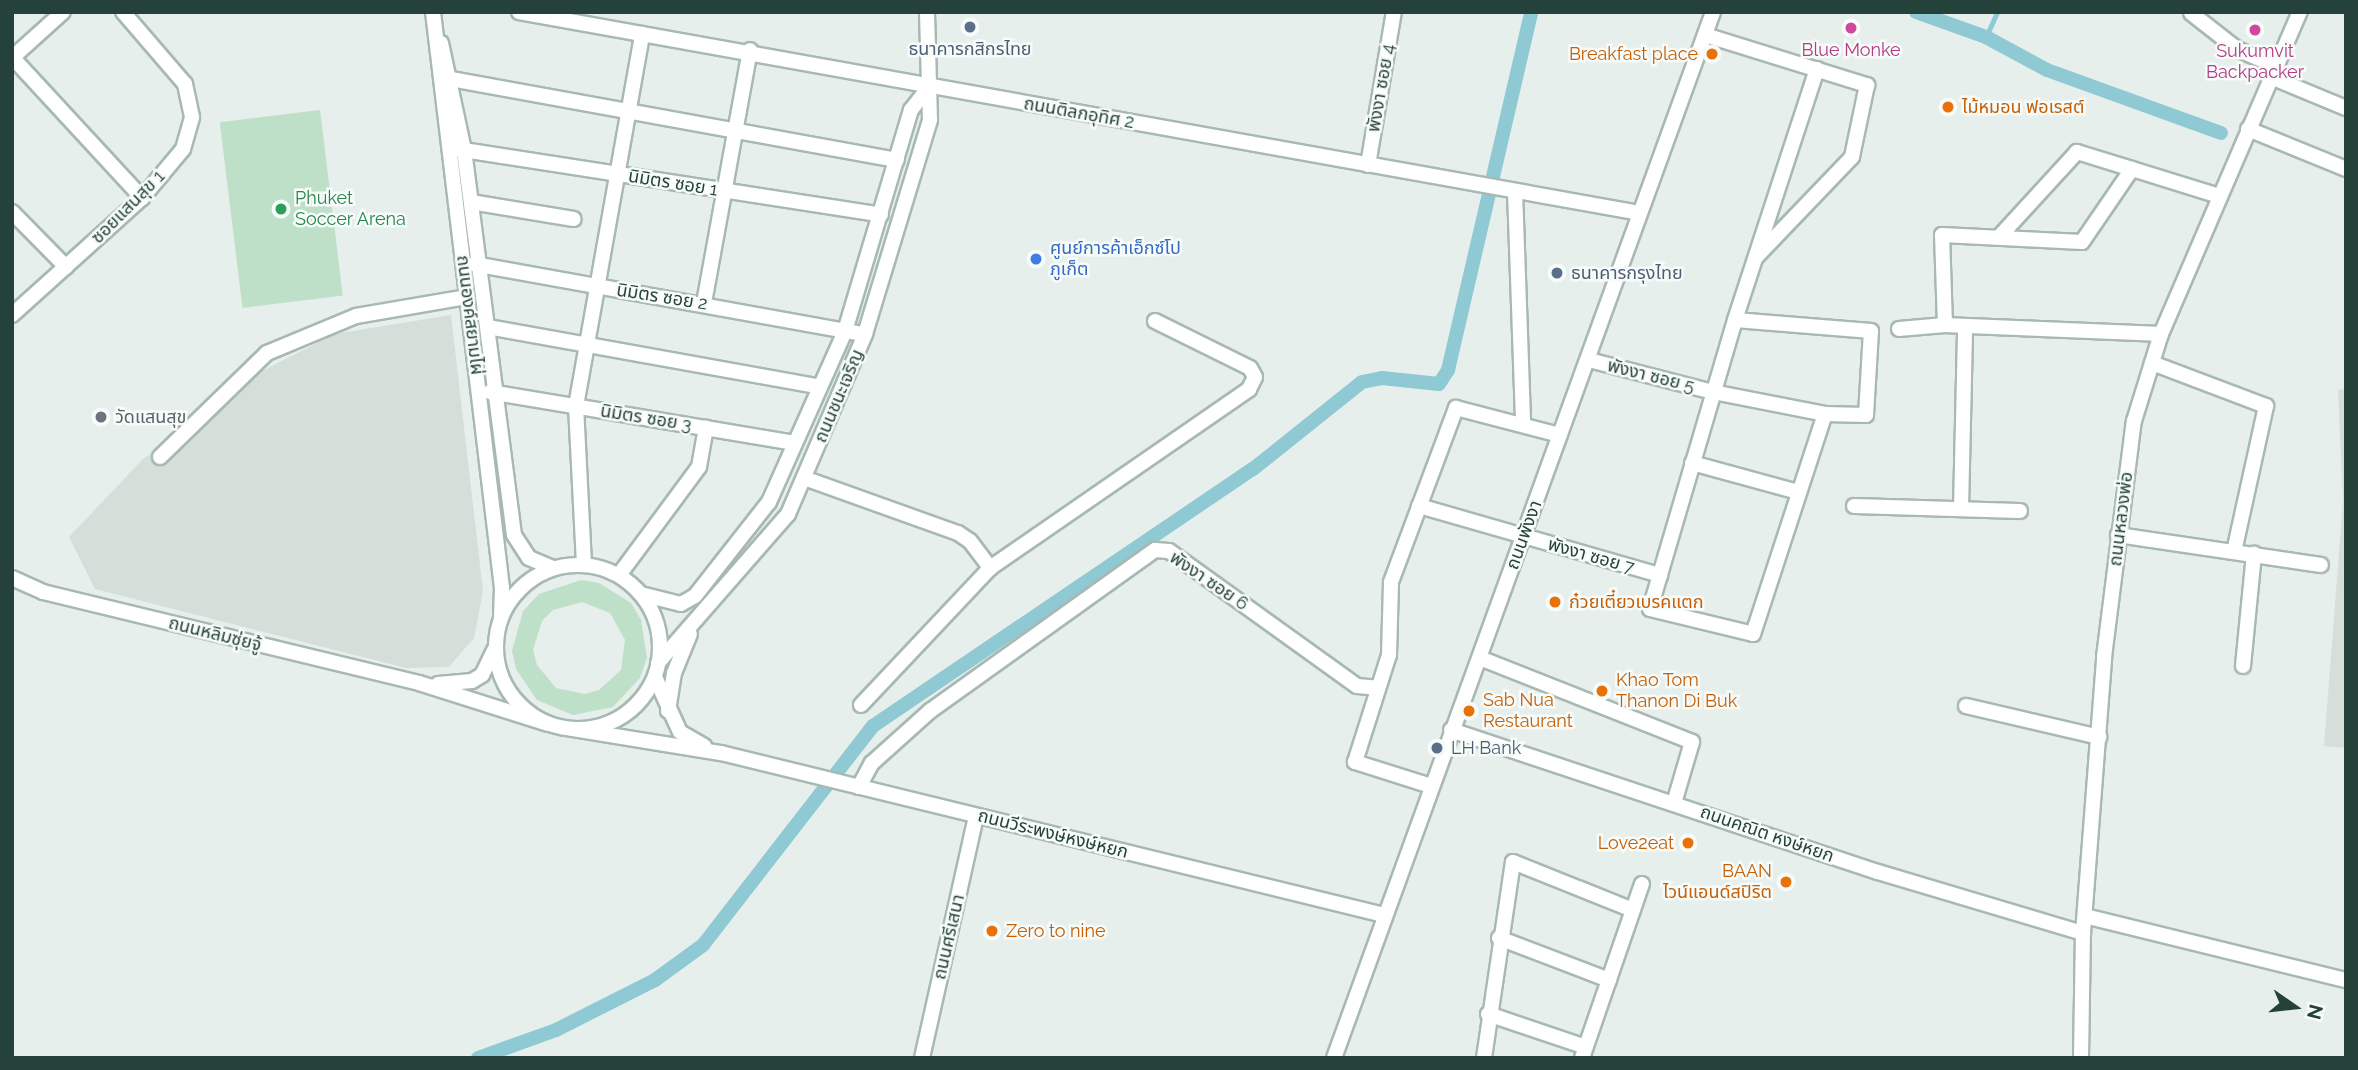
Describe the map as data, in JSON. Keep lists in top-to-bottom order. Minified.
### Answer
{"streets":{"street":["พังงา ซอย 4","ถนนติลกอุทิศ 2","นิมิตร ซอย 1","ซอยแสนสุข 1","นิมิตร ซอย 2","ถนนองค์สยามไผ่","พังงา ซอย 5","ถนนชนะเจริญ","นิมิตร ซอย 3","ถนนหลวงพ่อ","ถนนพังงา","พังงา ซอย 7","พังงา ซอย 6","ถนนหลิมซุ่ยจู้","ถนนวีระพงษ์หงษ์หยก","ถนนคณิต หงษ์หยก","ถนนศรีเสนา"]},"crossings":[["พังงา ซอย 4","ถนนติลกอุทิศ 2"],["ถนนติลกอุทิศ 2","ถนนชนะเจริญ"],["ถนนติลกอุทิศ 2","ถนนพังงา"],["นิมิตร ซอย 1","ถนนองค์สยามไผ่"],["นิมิตร ซอย 1","ถนนชนะเจริญ"],["นิมิตร ซอย 2","ถนนองค์สยามไผ่"],["นิมิตร ซอย 2","ถนนชนะเจริญ"],["ถนนองค์สยามไผ่","ถนนชนะเจริญ"],["ถนนองค์สยามไผ่","นิมิตร ซอย 3"],["ถนนองค์สยามไผ่","ถนนหลิมซุ่ยจู้"],["ถนนองค์สยามไผ่","ถนนวีระพงษ์หงษ์หยก"],["พังงา ซอย 5","ถนนพังงา"],["ถนนชนะเจริญ","นิมิตร ซอย 3"],["ถนนชนะเจริญ","ถนนหลิมซุ่ยจู้"],["ถนนชนะเจริญ","ถนนวีระพงษ์หงษ์หยก"],["ถนนหลวงพ่อ","ถนนคณิต หงษ์หยก"],["ถนนพังงา","พังงา ซอย 7"],["ถนนพังงา","ถนนวีระพงษ์หงษ์หยก"],["ถนนพังงา","ถนนคณิต หงษ์หยก"],["พังงา ซอย 6","ถนนวีระพงษ์หงษ์หยก"],["ถนนหลิมซุ่ยจู้","ถนนวีระพงษ์หงษ์หยก"],["ถนนวีระพงษ์หงษ์หยก","ถนนศรีเสนา"]],"places":["ธนาคารกสิกรไทย","Blue Monke","Sukumvit Backpacker","Breakfast place","ไม้หมอน ฟอเรสต์","Phuket Soccer Arena","ศูนย์การค้าเอ็กซ์โป ภูเก็ต","ธนาคารกรุงไทย","วัดแสนสุข","ก๋วยเตี๋ยวเบรคแตก","Khao Tom Thanon Di Buk","Sab Nua Restaurant","LH Bank","Love2eat","BAAN ไวน์แอนด์สปิริต","Zero to nine"],"north":"right"}
